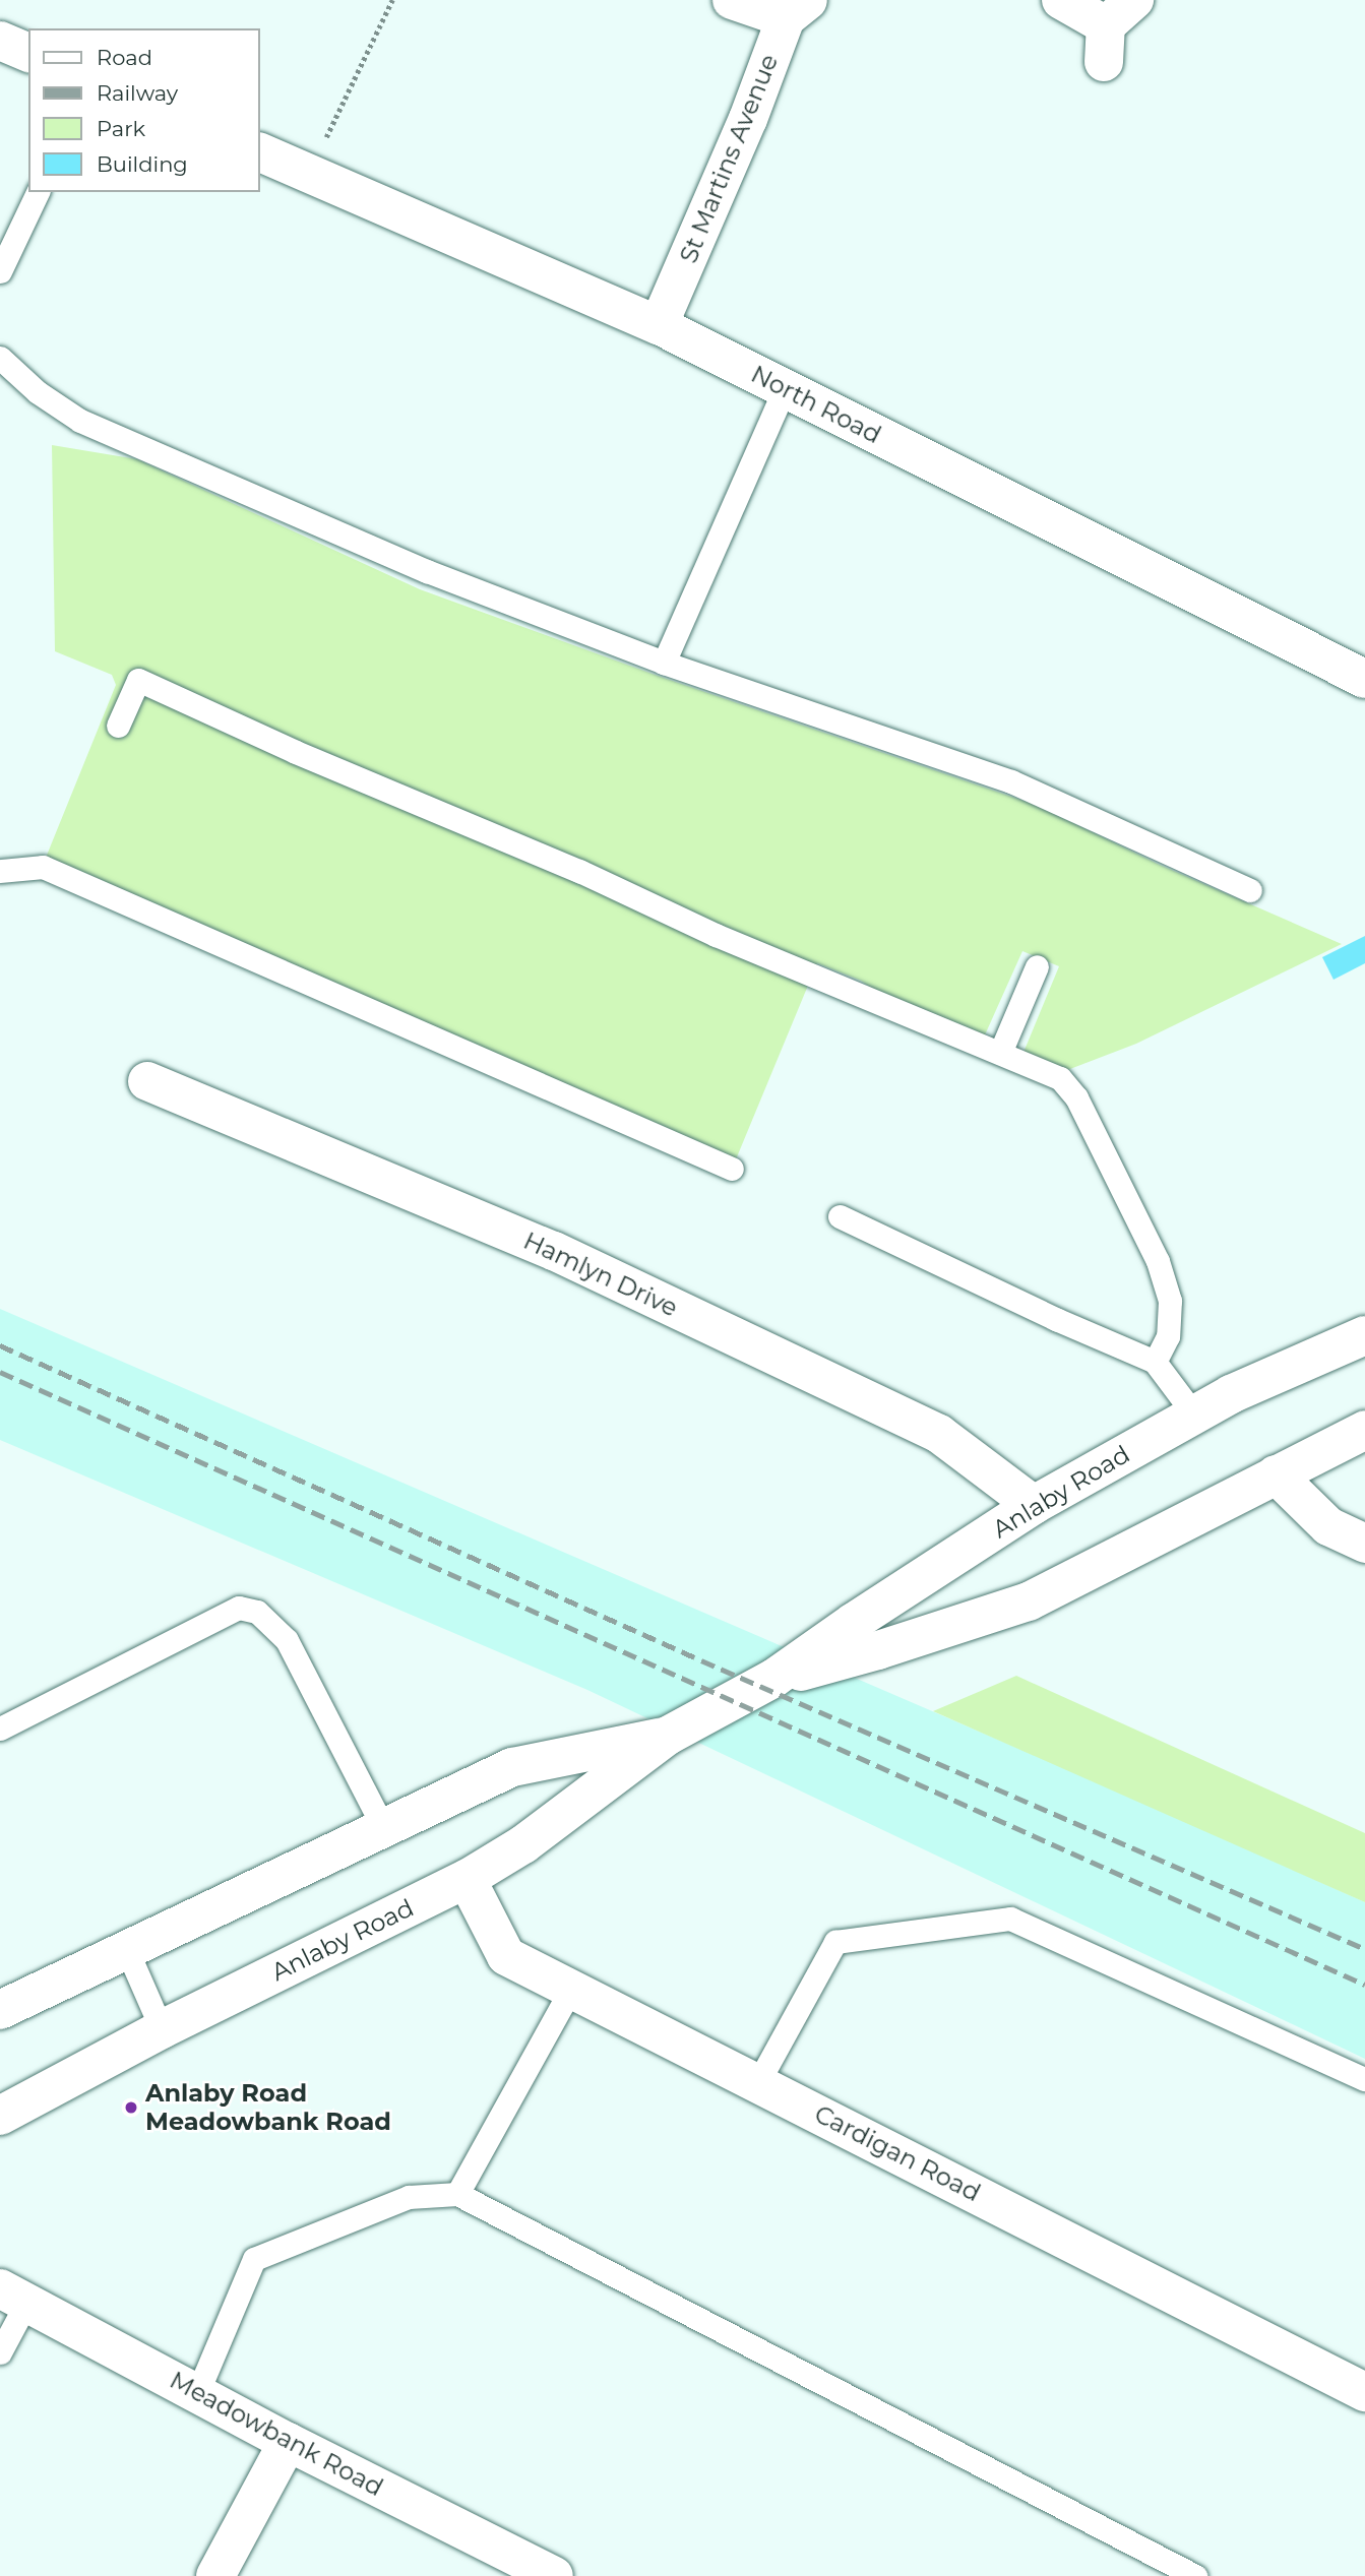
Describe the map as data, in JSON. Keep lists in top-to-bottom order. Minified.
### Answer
{"streets":{"street":["St Martins Avenue","North Road","Hamlyn Drive","Anlaby Road","Cardigan Road","Meadowbank Road"]},"crossings":[["St Martins Avenue","North Road"],["Hamlyn Drive","Anlaby Road"],["Anlaby Road","Cardigan Road"]],"places":["Anlaby Road Meadowbank Road"],"legend":["Road","Railway","Park","Building"]}
